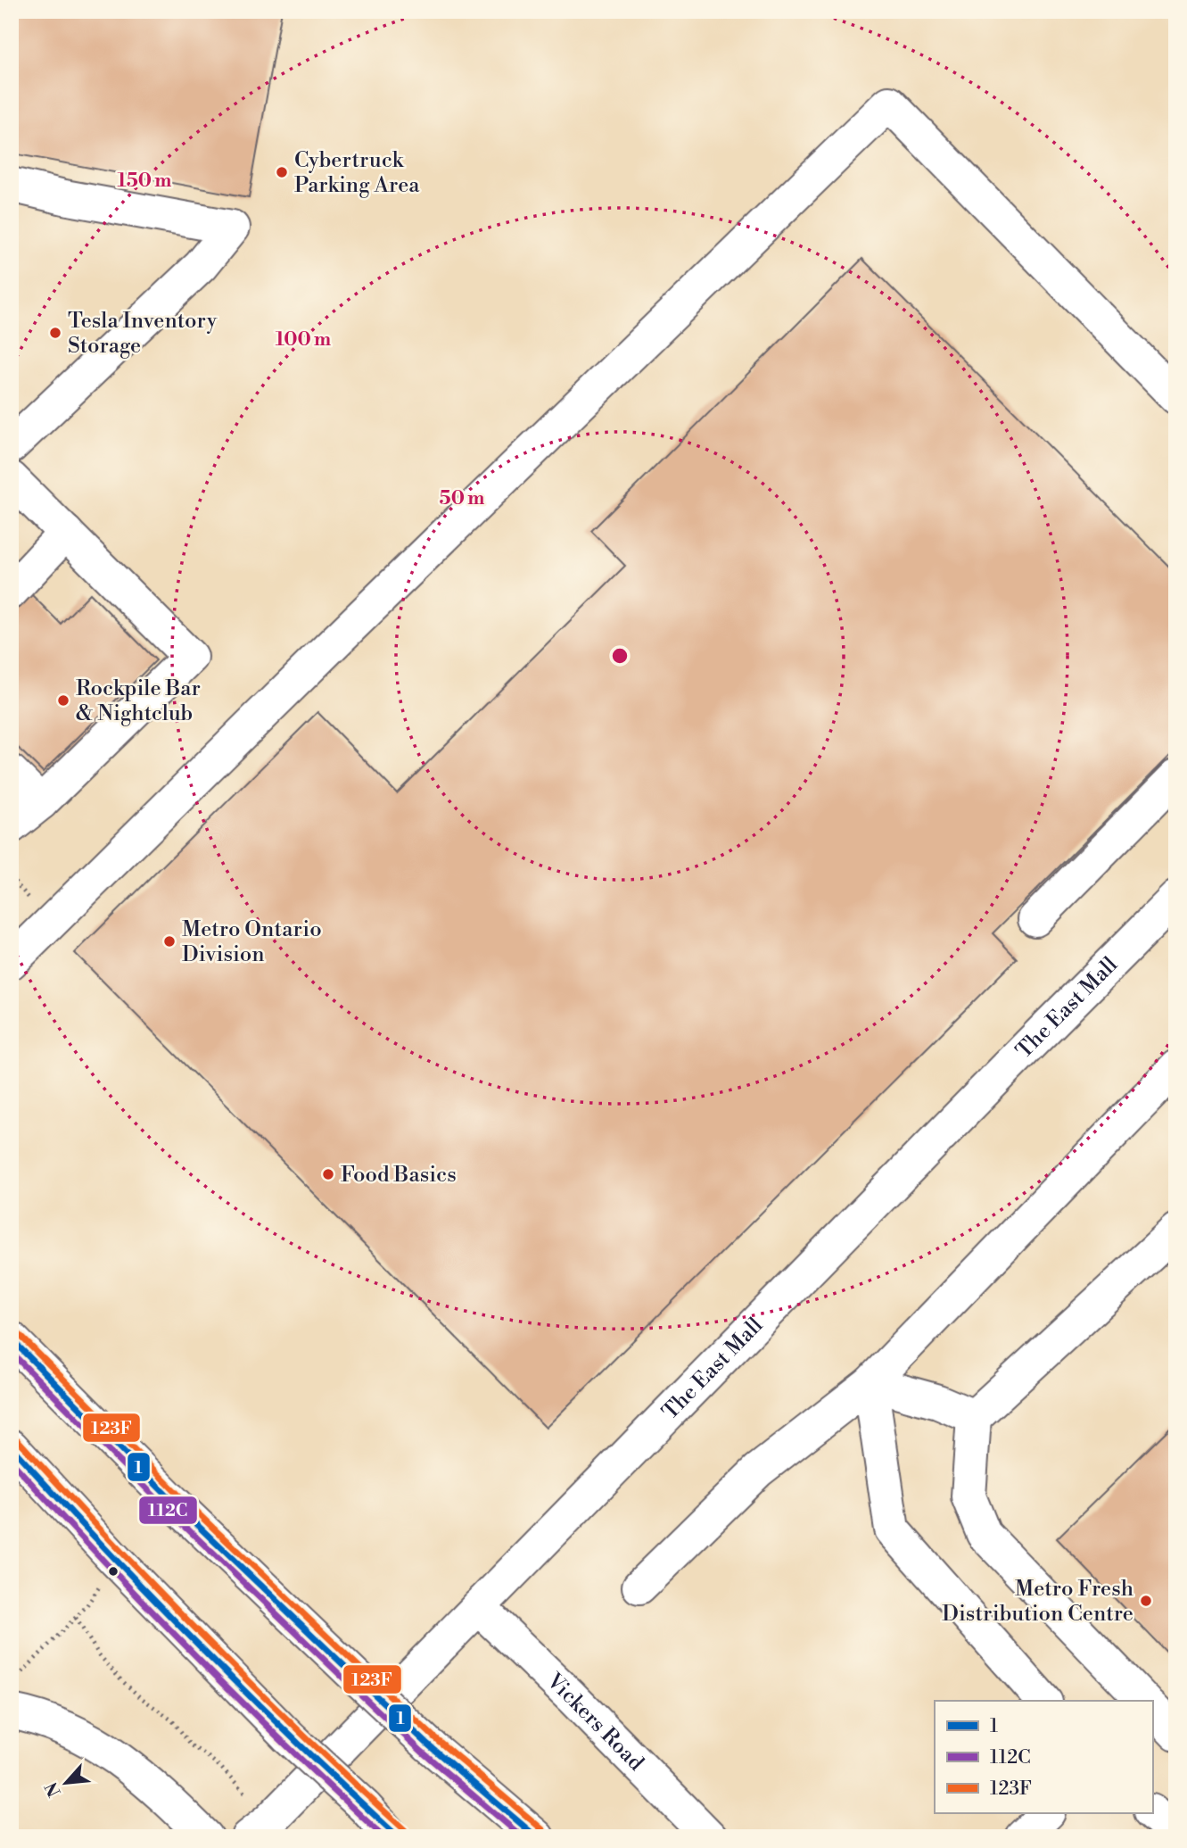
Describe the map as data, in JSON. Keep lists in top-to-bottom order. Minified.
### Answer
{"streets":{"main road":["The East Mall","Vickers Road"]},"crossings":[["The East Mall","Vickers Road"]],"places":["Cybertruck Parking Area","Tesla Inventory Storage","Rockpile Bar & Nightclub","Metro Ontario Division","Food Basics","Metro Fresh Distribution Centre"],"lines":["transit line 123F","transit line 1","transit line 112C"],"legend":["1","112C","123F"],"north":"bottom left","rings":["150 m","100 m","50 m"]}
